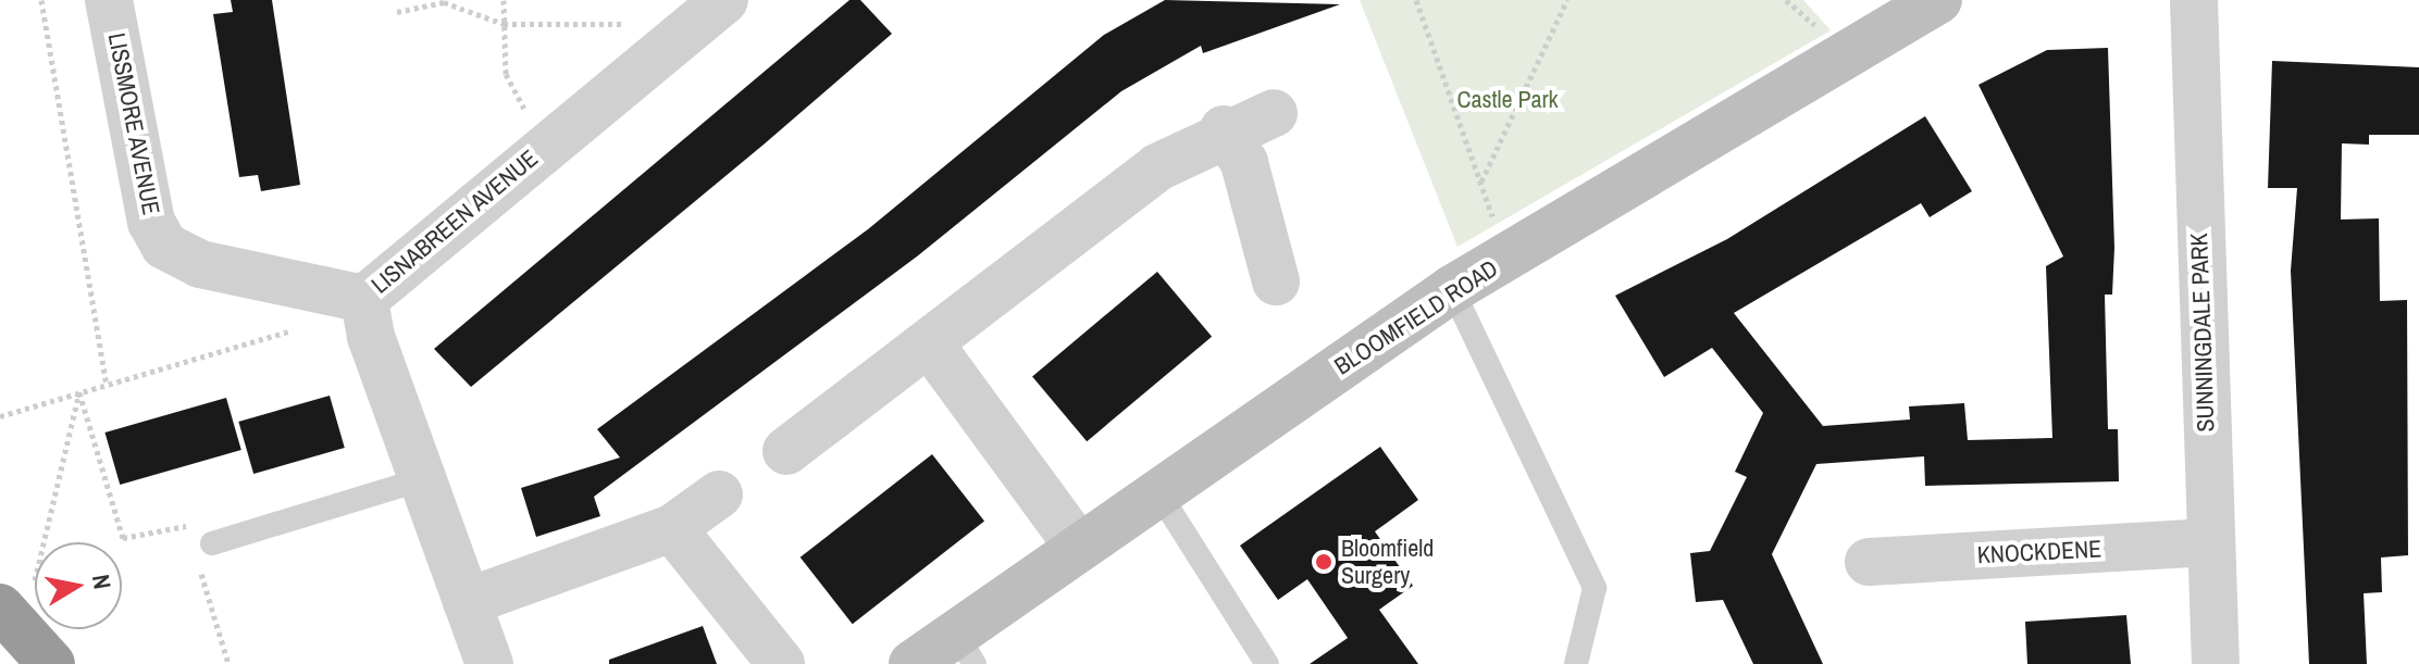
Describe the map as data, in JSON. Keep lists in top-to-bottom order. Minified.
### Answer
{"streets":{"street":["LISSMORE AVENUE","LISNABREEN AVENUE","BLOOMFIELD ROAD","SUNNINGDALE PARK","KNOCKDENE"]},"crossings":[["LISSMORE AVENUE","LISNABREEN AVENUE"],["SUNNINGDALE PARK","KNOCKDENE"]],"parks":["Castle Park"],"places":["Bloomfield Surgery"],"north":"right"}
